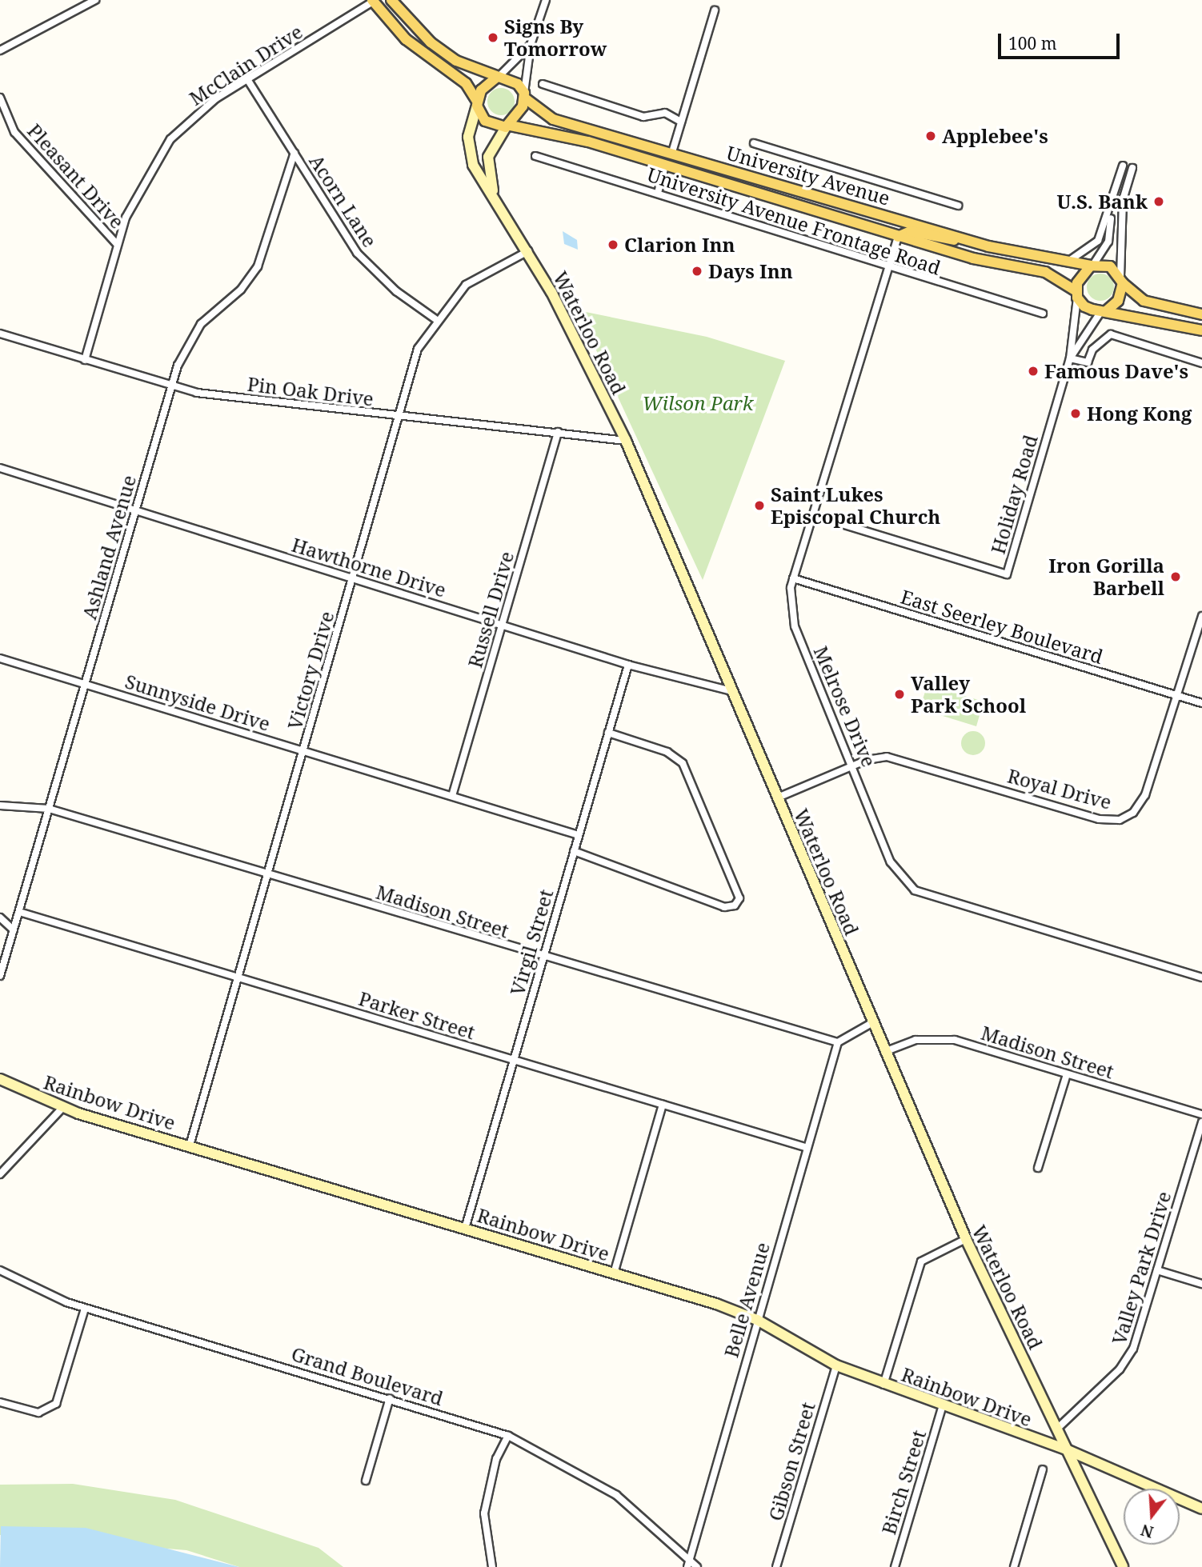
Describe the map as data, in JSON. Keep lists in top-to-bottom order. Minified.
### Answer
{"streets":{"main road":["University Avenue","Waterloo Road","Rainbow Drive"],"street":["McClain Drive","Pleasant Drive","Acorn Lane","University Avenue Frontage Road","Pin Oak Drive","Holiday Road","Ashland Avenue","Hawthorne Drive","Russell Drive","East Seerley Boulevard","Victory Drive","Sunnyside Drive","Melrose Drive","Royal Drive","Madison Street","Virgil Street","Parker Street","Valley Park Drive","Belle Avenue","Grand Boulevard","Gibson Street","Birch Street"]},"crossings":[["McClain Drive","Pleasant Drive"],["McClain Drive","Acorn Lane"],["McClain Drive","Pin Oak Drive"],["University Avenue","Waterloo Road"],["University Avenue","Holiday Road"],["University Avenue","Melrose Drive"],["Acorn Lane","Ashland Avenue"],["Acorn Lane","Victory Drive"],["University Avenue Frontage Road","Melrose Drive"],["Waterloo Road","Pin Oak Drive"],["Waterloo Road","Hawthorne Drive"],["Waterloo Road","Victory Drive"],["Waterloo Road","Royal Drive"],["Waterloo Road","Madison Street"],["Waterloo Road","Rainbow Drive"],["Waterloo Road","Valley Park Drive"],["Pin Oak Drive","Ashland Avenue"],["Pin Oak Drive","Russell Drive"],["Pin Oak Drive","Victory Drive"],["Holiday Road","Melrose Drive"],["Ashland Avenue","Hawthorne Drive"],["Ashland Avenue","Sunnyside Drive"],["Ashland Avenue","Madison Street"],["Ashland Avenue","Parker Street"],["Hawthorne Drive","Russell Drive"],["Hawthorne Drive","Victory Drive"],["Hawthorne Drive","Virgil Street"],["Russell Drive","Sunnyside Drive"],["East Seerley Boulevard","Melrose Drive"],["East Seerley Boulevard","Royal Drive"],["Victory Drive","Sunnyside Drive"],["Victory Drive","Madison Street"],["Victory Drive","Parker Street"],["Victory Drive","Rainbow Drive"],["Sunnyside Drive","Virgil Street"],["Melrose Drive","Royal Drive"],["Madison Street","Virgil Street"],["Madison Street","Belle Avenue"],["Virgil Street","Parker Street"],["Virgil Street","Rainbow Drive"],["Parker Street","Belle Avenue"],["Rainbow Drive","Belle Avenue"],["Rainbow Drive","Gibson Street"],["Rainbow Drive","Birch Street"],["Belle Avenue","Grand Boulevard"]],"parks":["Wilson Park"],"places":["Signs By Tomorrow","Applebee's","U.S. Bank","Clarion Inn","Days Inn","Famous Dave's","Hong Kong","Saint Lukes Episcopal Church","Iron Gorilla Barbell","Valley Park School"],"scale_bar":"100 m","north":"bottom"}
